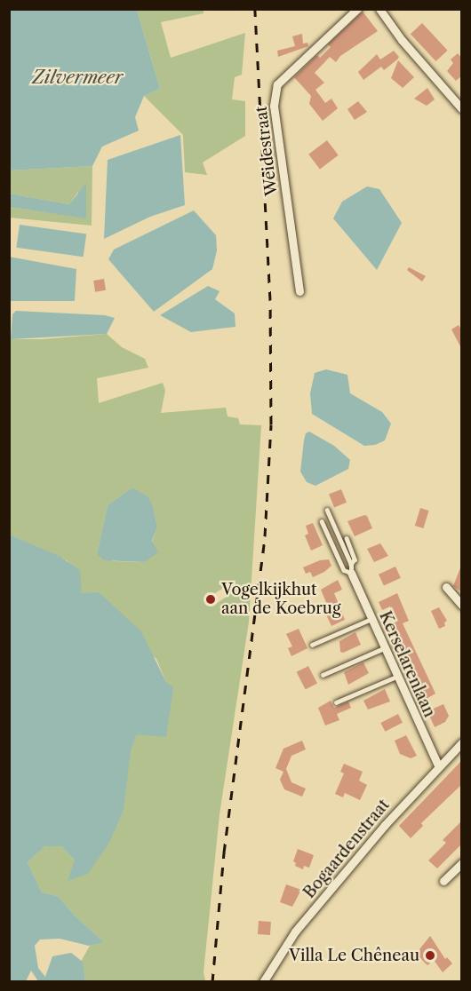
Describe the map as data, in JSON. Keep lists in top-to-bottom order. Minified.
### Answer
{"streets":{"street":["Weidestraat","Kerselarenlaan","Bogaardenstraat"]},"crossings":[["Kerselarenlaan","Bogaardenstraat"]],"water":["Zilvermeer"],"places":["Vogelkijkhut aan de Koebrug","Villa Le Chêneau"]}
